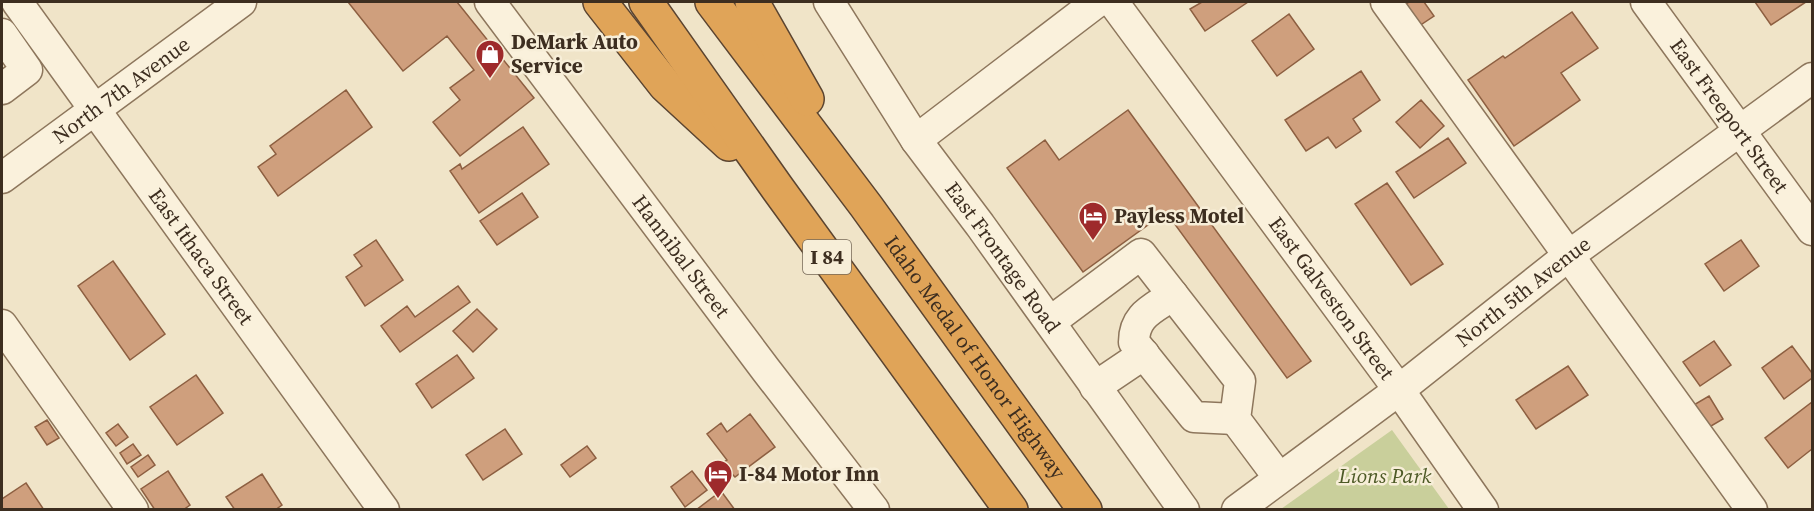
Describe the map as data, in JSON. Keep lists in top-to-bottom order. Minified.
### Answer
{"streets":{"highway":["I 84","Idaho Medal of Honor Highway"],"street":["North 7th Avenue","East Freeport Street","East Ithaca Street","Hannibal Street","East Frontage Road","North 5th Avenue","East Galveston Street"]},"crossings":[["North 7th Avenue","East Ithaca Street"],["East Freeport Street","North 5th Avenue"],["North 5th Avenue","East Galveston Street"]],"parks":["Lions Park"],"places":{"shop":["DeMark Auto Service"],"hotel":["Payless Motel","I-84 Motor Inn"]}}
